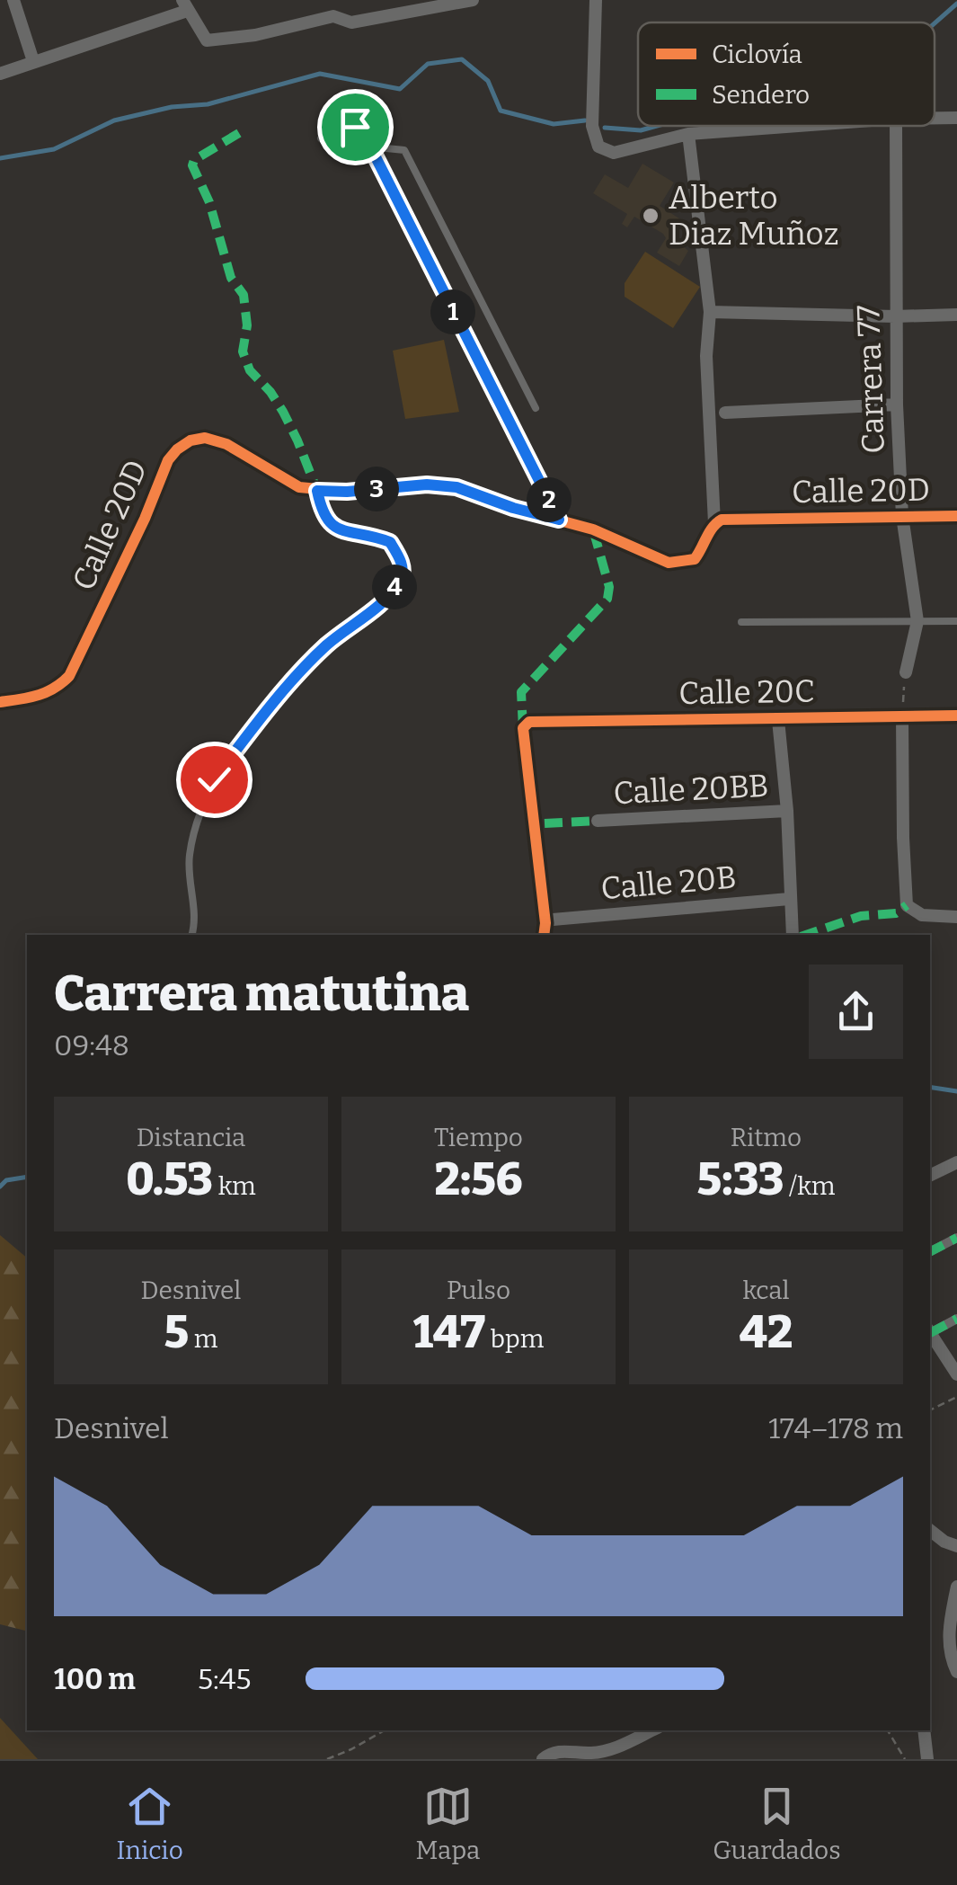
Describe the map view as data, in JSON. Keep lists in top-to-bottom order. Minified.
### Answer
{"streets":{"street":["Carrera 77","Calle 20D","Calle 20C","Calle 20BB","Calle 20B"]},"crossings":[["Carrera 77","Calle 20D"]],"places":["Alberto Diaz Muñoz"],"legend":["Ciclovía","Sendero"],"page":{"pins":["1","3","2","4"],"heading":["Carrera matutina","09:48"],"stats":[["Distancia","0.53 km"],["Tiempo","2:56"],["Ritmo","5:33 /km"],["Desnivel","5 m"],["Pulso","147 bpm"],["kcal","42"]],"chart":["Desnivel","174–178 m"],"list":[{"name":"100 m","note":"5:45"}],"tabs":["Inicio","Mapa","Guardados"]}}
